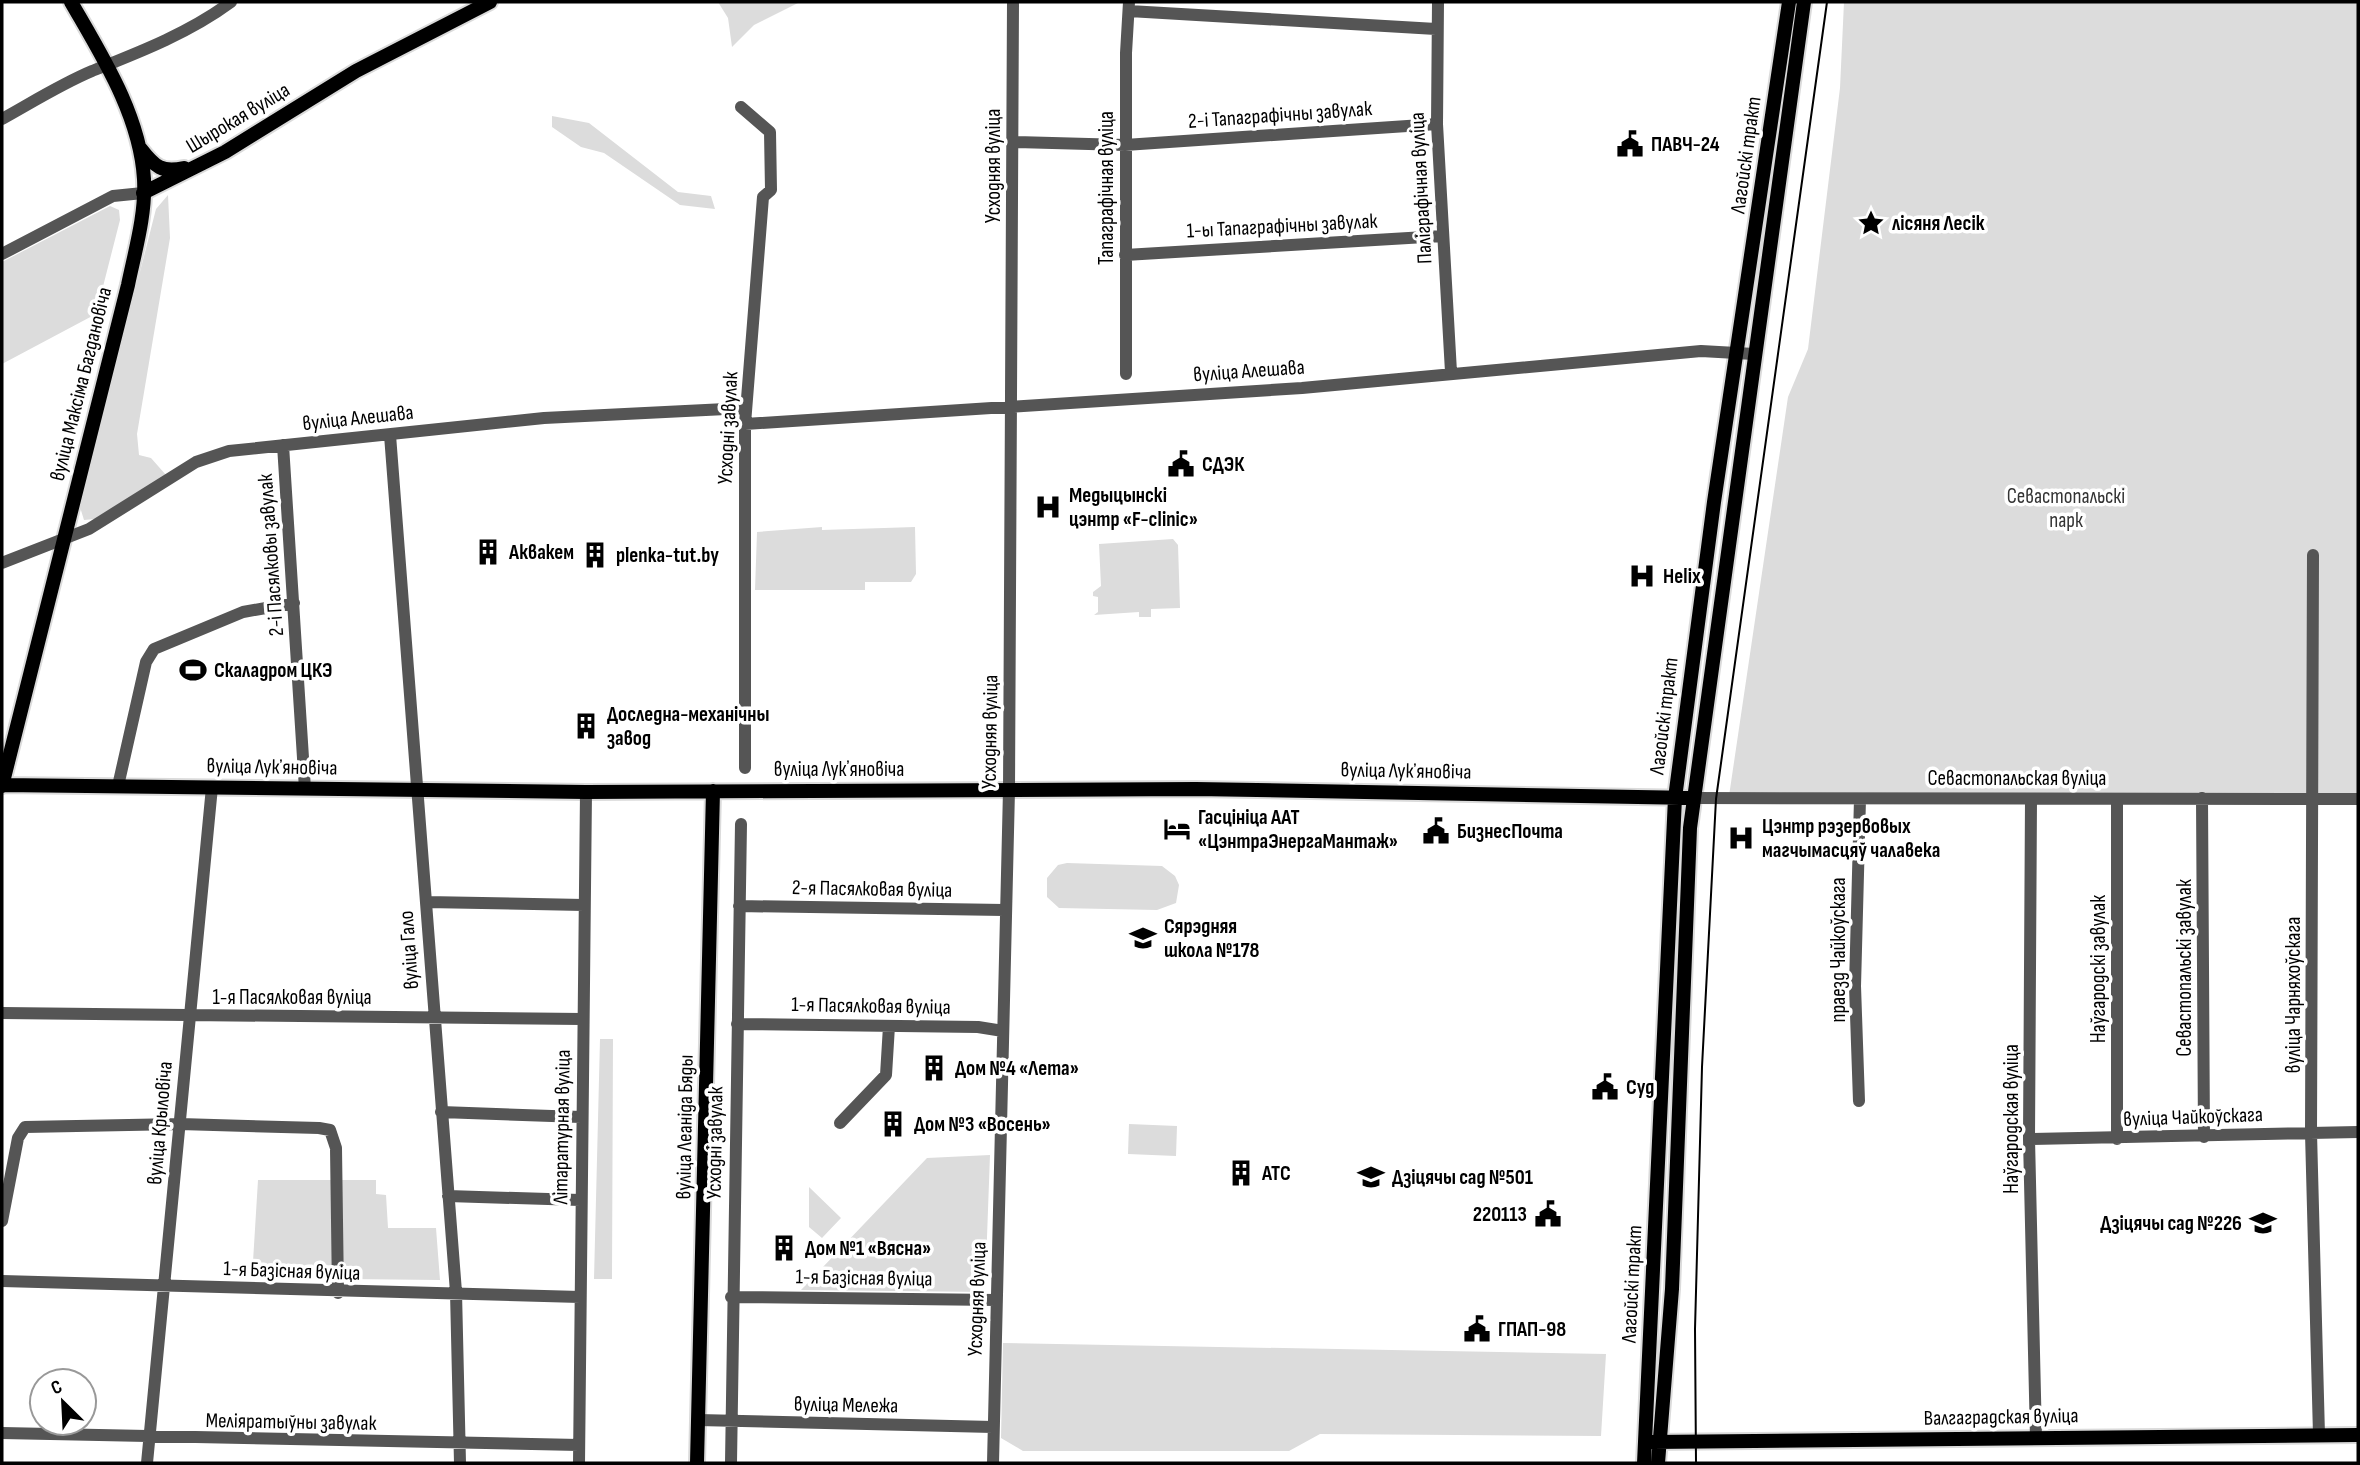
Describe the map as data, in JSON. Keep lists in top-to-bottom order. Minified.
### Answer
{"streets":{"main road":["Шырокая вуліца","Лагойскі тракт","вуліца Максіма Багдановіча","вуліца Лукʼяновіча","Севастопальская вуліца","вуліца Леаніда Бяды","Валгаградская вуліца"],"street":["2-і Тапаграфічны завулак","Усходняя вуліца","Тапаграфічная вуліца","Паліграфічная вуліца","1-ы Тапаграфічны завулак","вуліца Алешава","Усходні завулак","2-і Пасялковы завулак","2-я Пасялковая вуліца","вуліца Гало","праезд Чайкоўскага","Севастопальскі завулак","Наўгародскі завулак","вуліца Чарняхоўскага","1-я Пасялковая вуліца","вуліца Чайкоўскага","Наўгародская вуліца","вуліца Крыловіча","Літаратурная вуліца","1-я Базісная вуліца","вуліца Мележа","Меліяратыўны завулак"]},"crossings":[["2-і Тапаграфічны завулак","Усходняя вуліца"],["2-і Тапаграфічны завулак","Тапаграфічная вуліца"],["2-і Тапаграфічны завулак","Паліграфічная вуліца"],["Шырокая вуліца","вуліца Максіма Багдановіча"],["Лагойскі тракт","вуліца Алешава"],["Лагойскі тракт","вуліца Лукʼяновіча"],["Лагойскі тракт","Севастопальская вуліца"],["Лагойскі тракт","Валгаградская вуліца"],["Усходняя вуліца","вуліца Алешава"],["Усходняя вуліца","вуліца Лукʼяновіча"],["Усходняя вуліца","2-я Пасялковая вуліца"],["Усходняя вуліца","1-я Пасялковая вуліца"],["Усходняя вуліца","1-я Базісная вуліца"],["Усходняя вуліца","вуліца Мележа"],["Тапаграфічная вуліца","1-ы Тапаграфічны завулак"],["Паліграфічная вуліца","1-ы Тапаграфічны завулак"],["Паліграфічная вуліца","вуліца Алешава"],["вуліца Алешава","вуліца Максіма Багдановіча"],["вуліца Алешава","Усходні завулак"],["вуліца Алешава","2-і Пасялковы завулак"],["вуліца Алешава","вуліца Гало"],["вуліца Максіма Багдановіча","вуліца Лукʼяновіча"],["Усходні завулак","2-я Пасялковая вуліца"],["Усходні завулак","1-я Пасялковая вуліца"],["Усходні завулак","1-я Базісная вуліца"],["Усходні завулак","вуліца Мележа"],["2-і Пасялковы завулак","вуліца Лукʼяновіча"],["вуліца Лукʼяновіча","Севастопальская вуліца"],["вуліца Лукʼяновіча","вуліца Гало"],["вуліца Лукʼяновіча","вуліца Крыловіча"],["вуліца Лукʼяновіча","Літаратурная вуліца"],["вуліца Лукʼяновіча","вуліца Леаніда Бяды"],["Севастопальская вуліца","праезд Чайкоўскага"],["Севастопальская вуліца","Севастопальскі завулак"],["Севастопальская вуліца","Наўгародскі завулак"],["Севастопальская вуліца","вуліца Чарняхоўскага"],["Севастопальская вуліца","Наўгародская вуліца"],["вуліца Гало","1-я Пасялковая вуліца"],["вуліца Гало","1-я Базісная вуліца"],["вуліца Гало","Меліяратыўны завулак"],["Севастопальскі завулак","вуліца Чайкоўскага"],["Наўгародскі завулак","вуліца Чайкоўскага"],["вуліца Чарняхоўскага","вуліца Чайкоўскага"],["вуліца Чарняхоўскага","Валгаградская вуліца"],["1-я Пасялковая вуліца","вуліца Крыловіча"],["1-я Пасялковая вуліца","Літаратурная вуліца"],["вуліца Чайкоўскага","Наўгародская вуліца"],["Наўгародская вуліца","Валгаградская вуліца"],["вуліца Крыловіча","1-я Базісная вуліца"],["вуліца Крыловіча","Меліяратыўны завулак"],["Літаратурная вуліца","1-я Базісная вуліца"],["Літаратурная вуліца","Меліяратыўны завулак"],["вуліца Леаніда Бяды","вуліца Мележа"]],"parks":["Севастопальскі парк"],"places":{"public building":["ПАВЧ-24","СДЭК","БизнесПочта","Суд","220113","ГПАП-98"],"place":["лісяня Лесік"],"hospital":["Медыцынскі цэнтр «F-clinic»","Helix","Цэнтр рэзервовых магчымасцяў чалавека"],"building":["Аквакем","plenka-tut.by","Доследна-механічны завод","Дом №4 «Лета»","Дом №3 «Восень»","АТС","Дом №1 «Вясна»"],"sports":["Скаладром ЦКЭ"],"hotel":["Гасцініца ААТ «ЦэнтраЭнергаМантаж»"],"school or university":["Сярэдняя школа №178","Дзіцячы сад №501","Дзіцячы сад №226"]},"north":"top left"}
